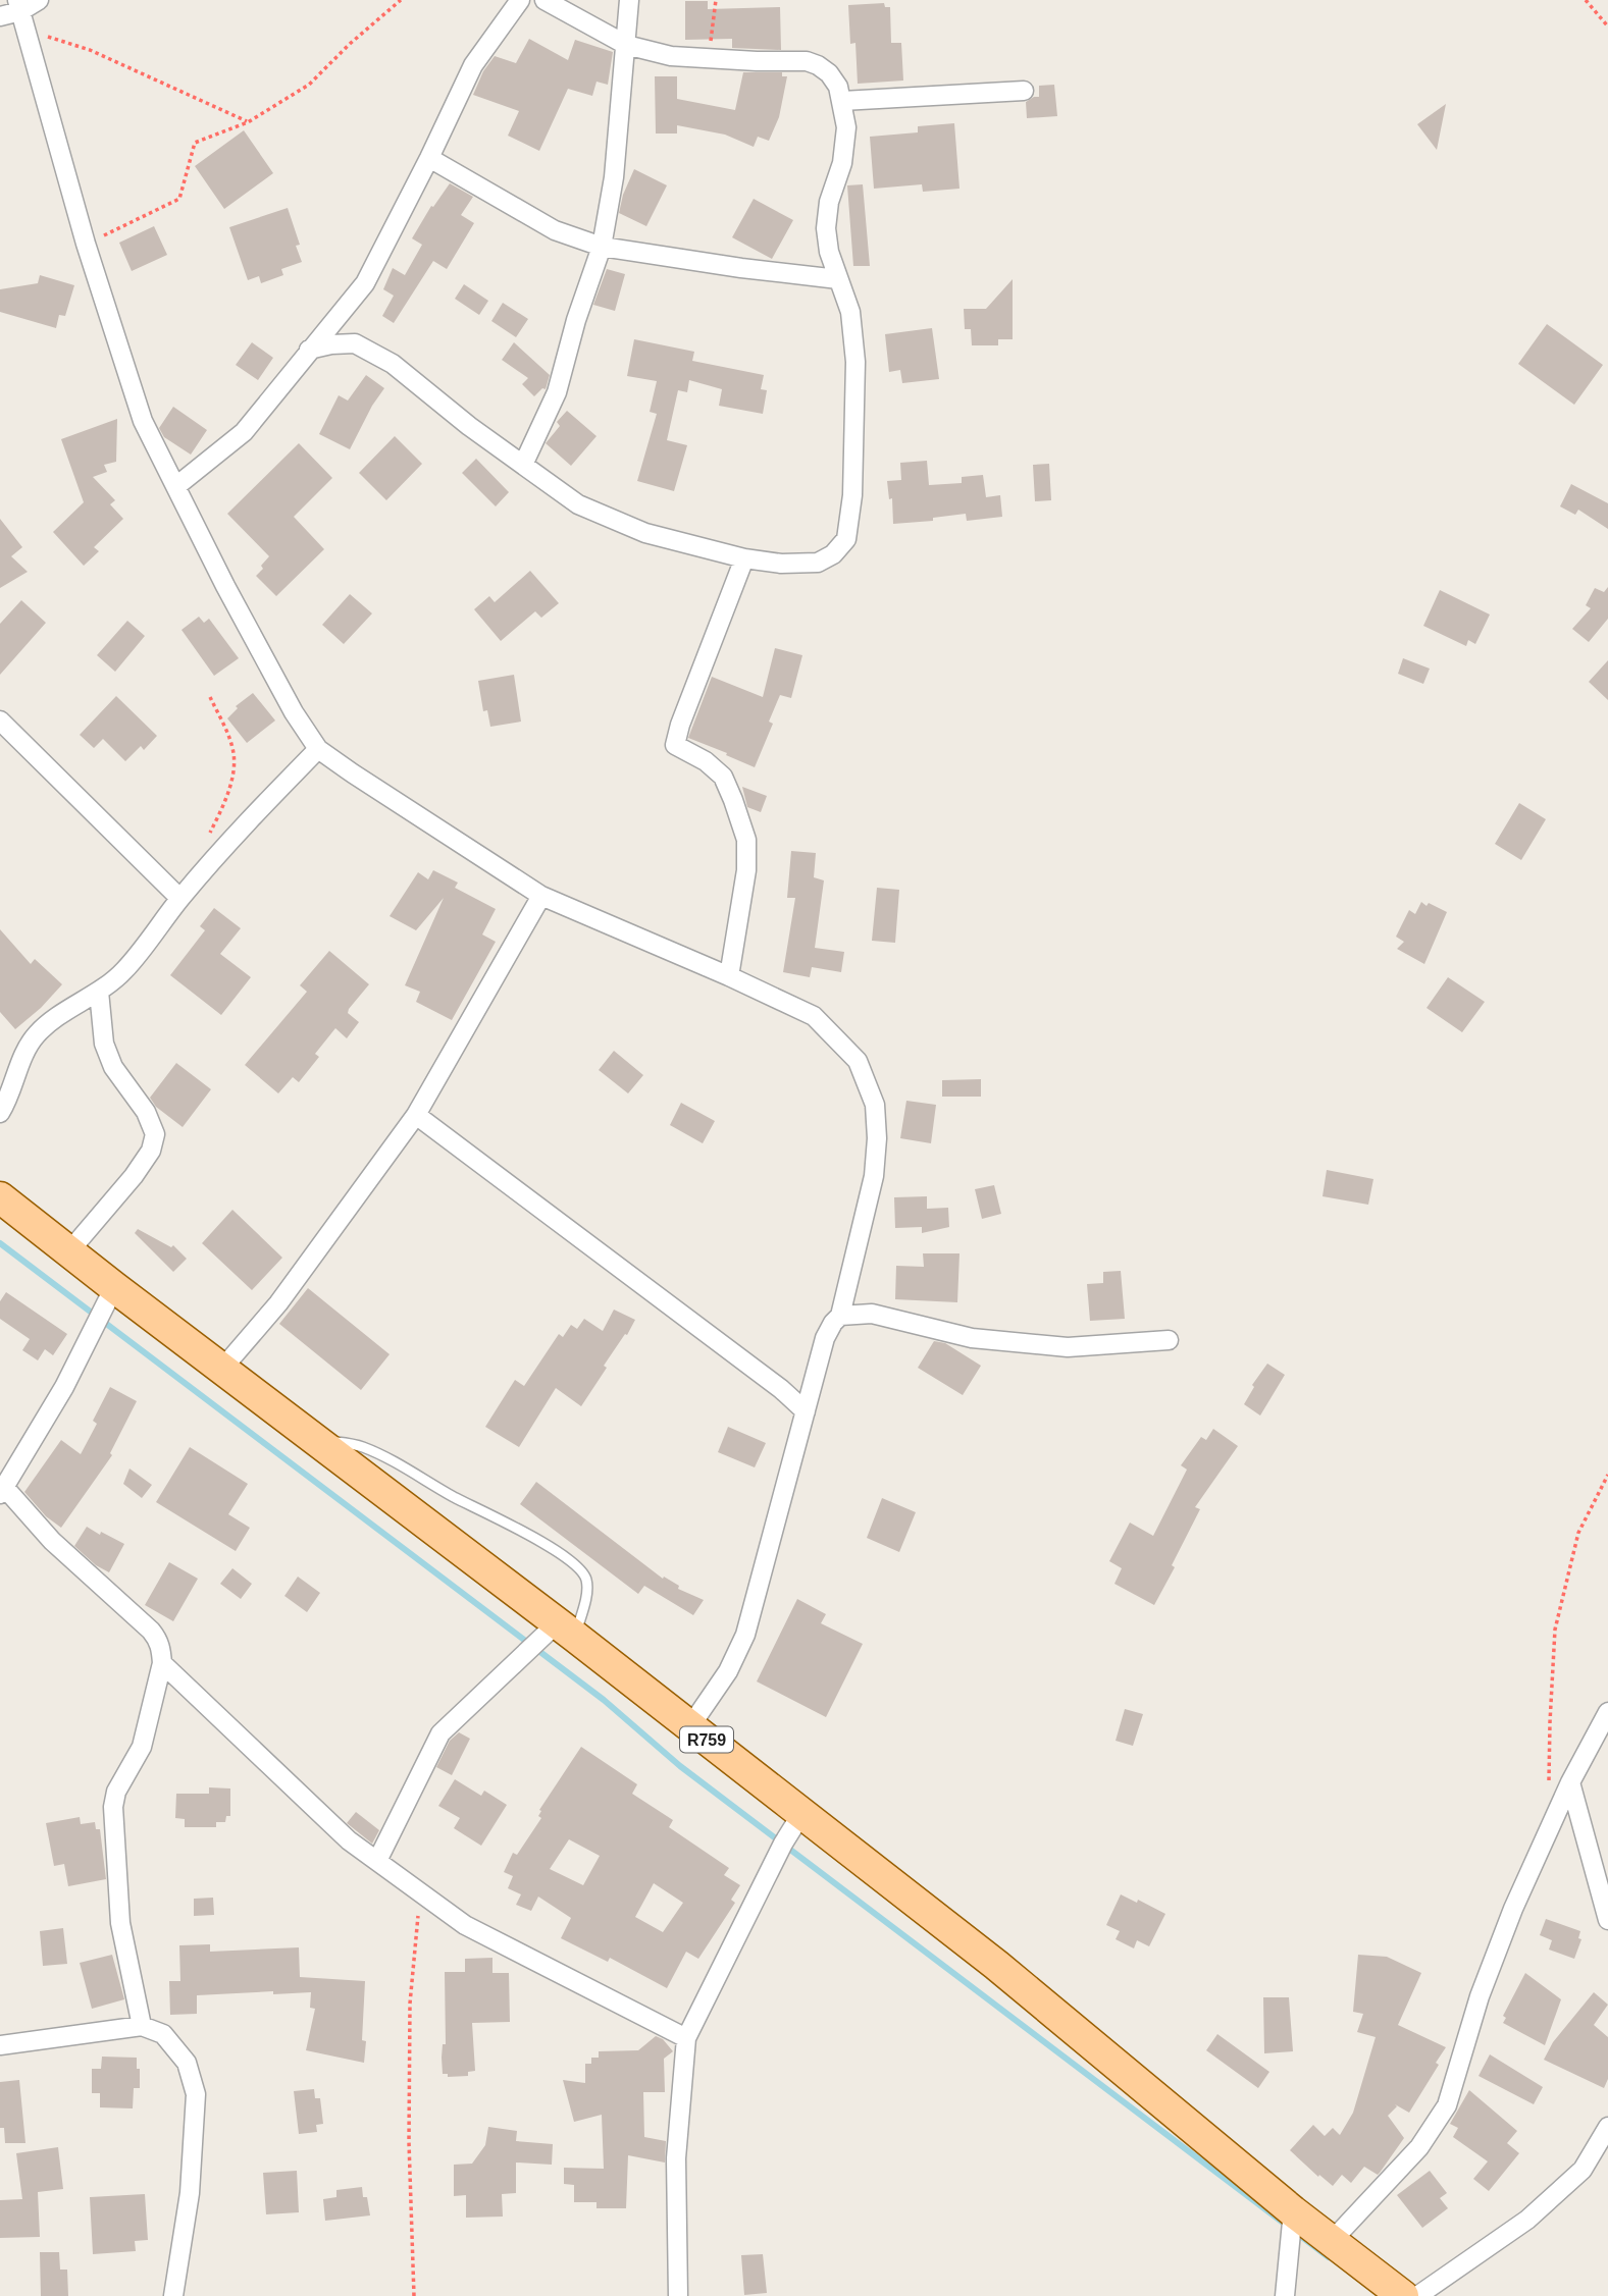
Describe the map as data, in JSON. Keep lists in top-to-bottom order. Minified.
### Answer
{"streets":{"main road":["R759"]}}
